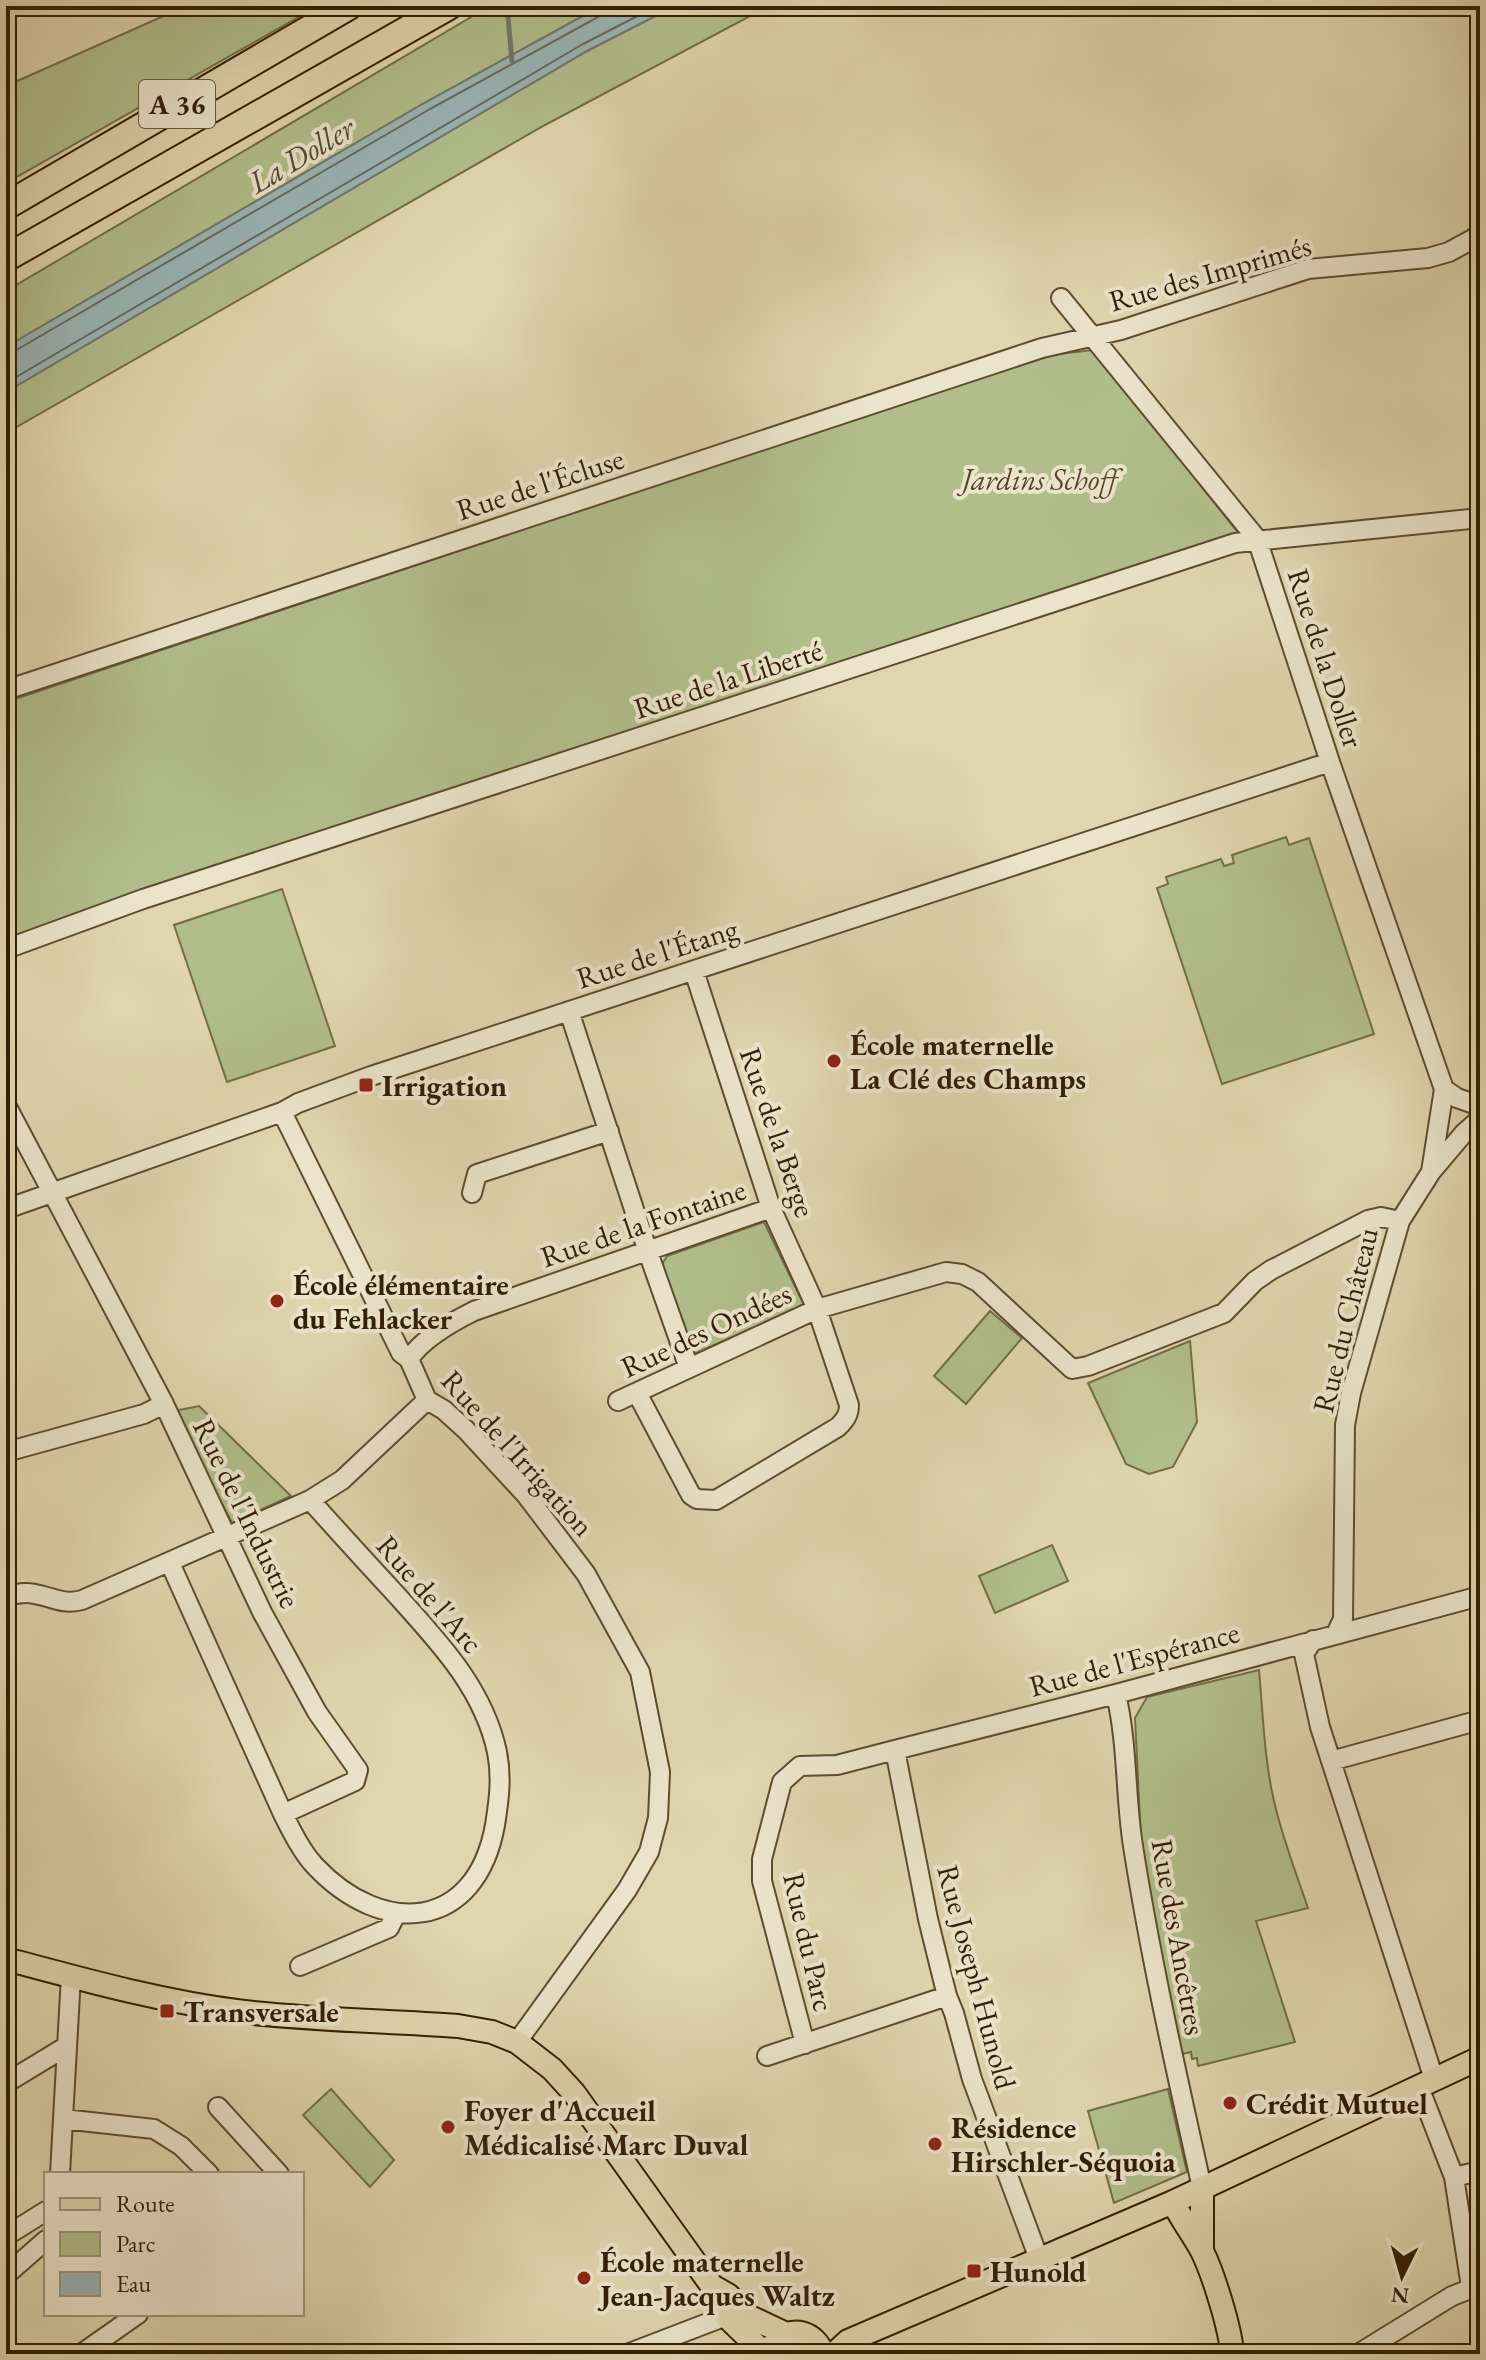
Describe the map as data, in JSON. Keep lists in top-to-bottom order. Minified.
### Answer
{"streets":{"highway":["A 36"],"street":["Rue des Imprimés","Rue de l'Écluse","Rue de la Doller","Rue de la Liberté","Rue de l'Étang","Rue de la Berge","Rue de la Fontaine","Rue du Château","Rue des Ondées","Rue de l'Irrigation","Rue de l'Industrie","Rue de l'Arc","Rue de l'Espérance","Rue des Ancêtres","Rue du Parc","Rue Joseph Hunold"]},"crossings":[["Rue des Imprimés","Rue de l'Écluse"],["Rue des Imprimés","Rue de la Doller"],["Rue de l'Écluse","Rue de la Doller"],["Rue de la Doller","Rue de la Liberté"],["Rue de la Doller","Rue de l'Étang"],["Rue de la Doller","Rue du Château"],["Rue de l'Étang","Rue de la Berge"],["Rue de l'Étang","Rue de l'Irrigation"],["Rue de l'Étang","Rue de l'Industrie"],["Rue de la Berge","Rue de la Fontaine"],["Rue de la Berge","Rue des Ondées"],["Rue de la Fontaine","Rue de l'Irrigation"],["Rue du Château","Rue des Ondées"],["Rue du Château","Rue de l'Espérance"],["Rue de l'Industrie","Rue de l'Arc"],["Rue de l'Espérance","Rue des Ancêtres"],["Rue de l'Espérance","Rue du Parc"],["Rue de l'Espérance","Rue Joseph Hunold"],["Rue du Parc","Rue Joseph Hunold"]],"water":["La Doller"],"parks":["Jardins Schoff"],"places":{"other":["École maternelle La Clé des Champs","École élémentaire du Fehlacker","Crédit Mutuel","Foyer d'Accueil Médicalisé Marc Duval","Résidence Hirschler-Séquoia","École maternelle Jean-Jacques Waltz"],"transit":["Irrigation","Transversale","Hunold"]},"legend":["Route","Parc","Eau"],"north":"bottom"}
